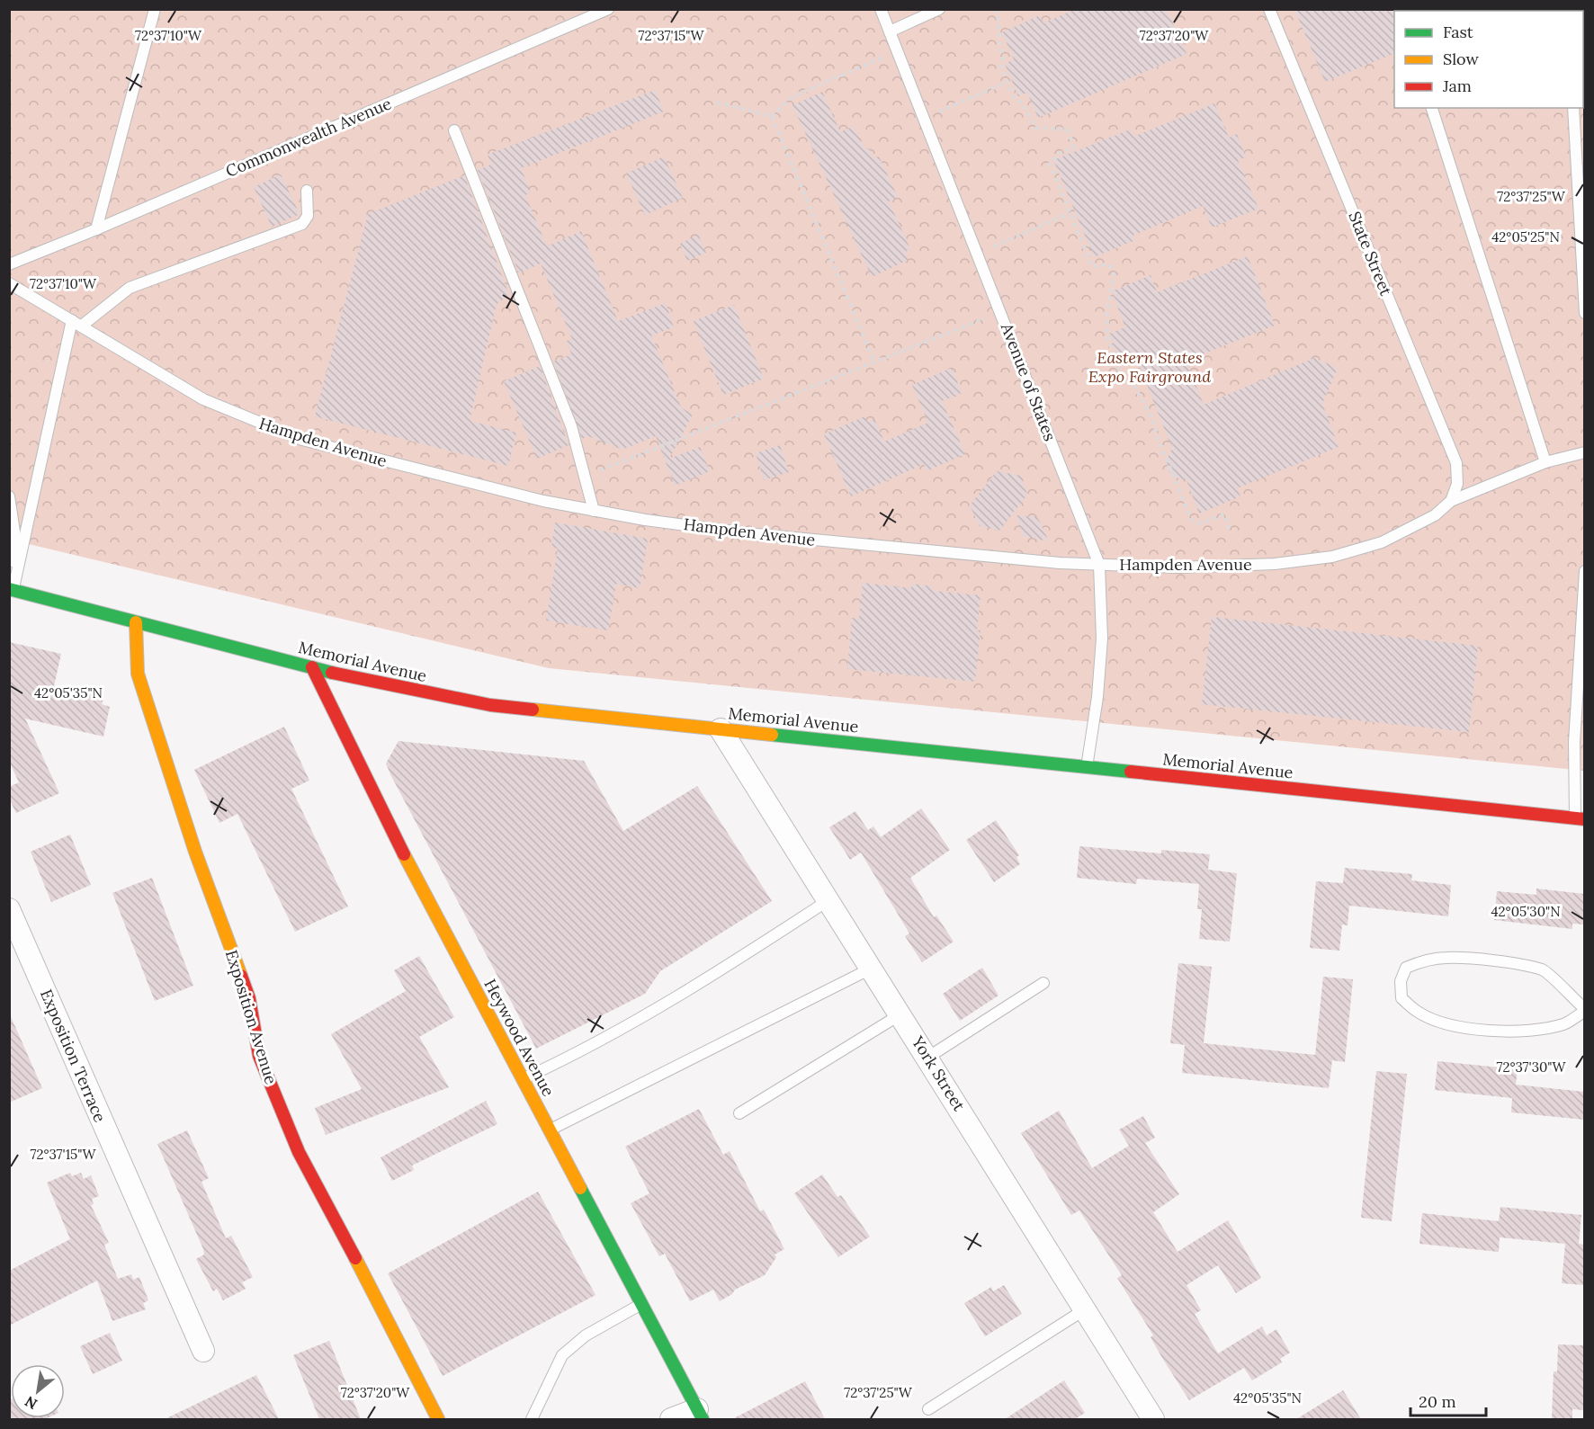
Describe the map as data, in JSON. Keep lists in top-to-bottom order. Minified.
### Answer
{"streets":{"street":["Memorial Avenue","Exposition Avenue","Heywood Avenue","Exposition Terrace","York Street"],"lane":["Commonwealth Avenue","State Street","Avenue of States","Hampden Avenue"]},"crossings":[["State Street","Hampden Avenue"],["Avenue of States","Hampden Avenue"],["Avenue of States","Memorial Avenue"],["Memorial Avenue","Exposition Avenue"],["Memorial Avenue","Heywood Avenue"],["Memorial Avenue","York Street"]],"parks":["Eastern States Expo Fairground"],"legend":["Fast","Slow","Jam"],"scale_bar":"20 m","north":"bottom left","coordinates":["72°37'10\"W","72°37'20\"W","72°37'15\"W","72°37'25\"W","42°05'25\"N","42°05'35\"N","42°05'30\"N","72°37'30\"W"]}
